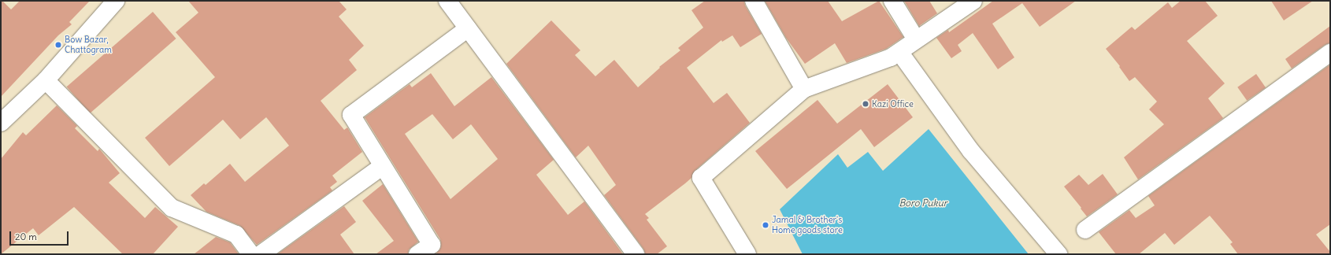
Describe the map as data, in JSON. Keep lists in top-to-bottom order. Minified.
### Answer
{"water":["Boro Pukur"],"places":["Bow Bazar, Chattogram","Kazi Office","Jamal & Brother's Home goods store"],"scale_bar":"20 m"}
